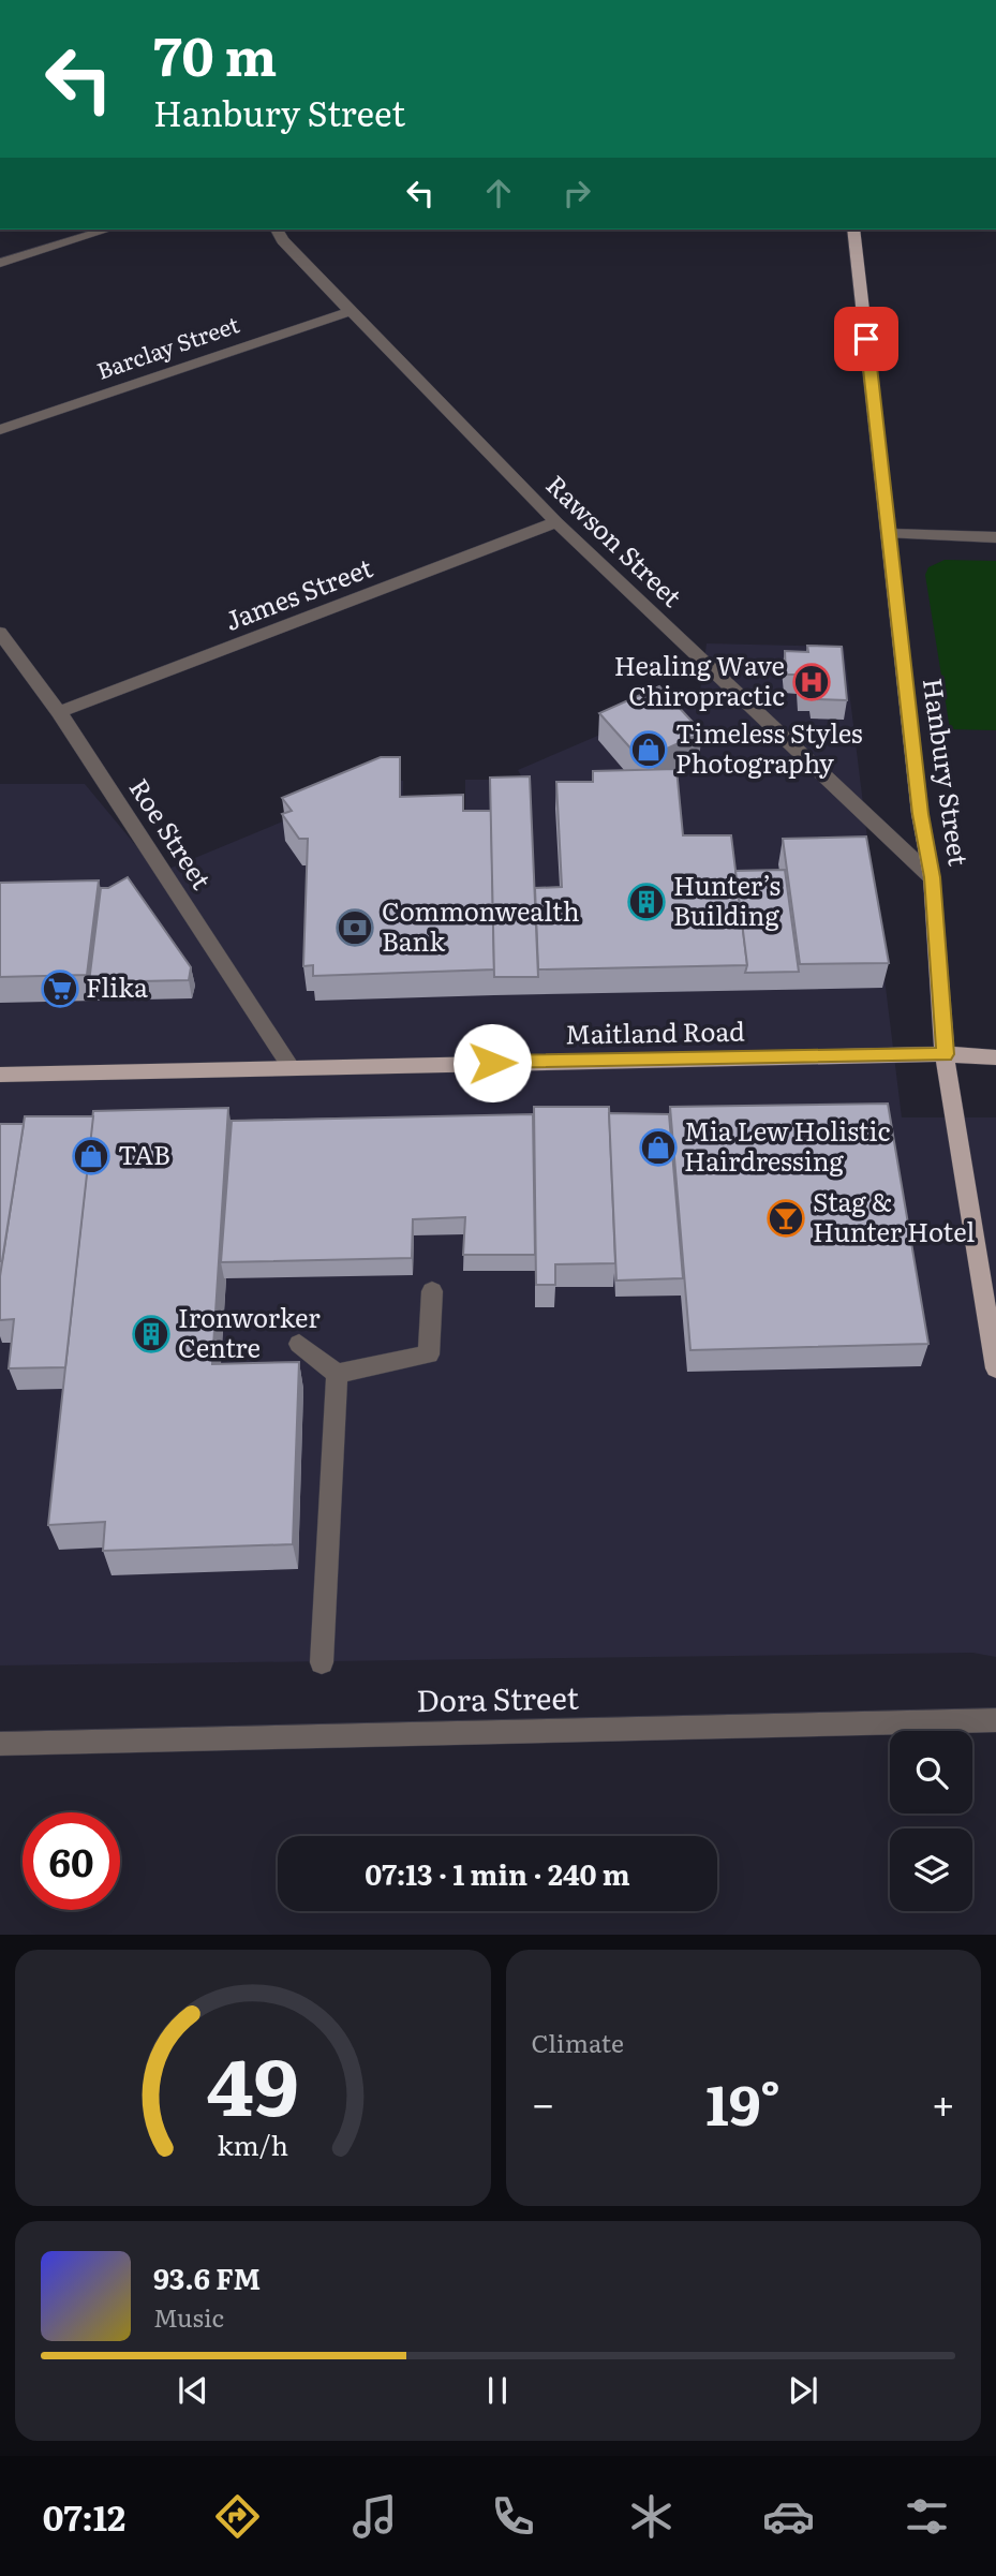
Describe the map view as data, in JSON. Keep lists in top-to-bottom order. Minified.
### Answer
{"streets":{"main road":["Hanbury Street","Maitland Road"],"street":["Barclay Street","Rawson Street","James Street","Roe Street","Dora Street"]},"crossings":[["Barclay Street","Rawson Street"],["Rawson Street","James Street"],["Rawson Street","Hanbury Street"],["James Street","Roe Street"],["Hanbury Street","Maitland Road"],["Roe Street","Maitland Road"]],"places":{"hospital":["Healing Wave Chiropractic"],"shop":["Timeless Styles Photography","Mia Lew Holistic Hairdressing","TAB"],"building":["Hunter’s Building","Ironworker Centre"],"bank":["Commonwealth Bank"],"supermarket":["Flika"],"bar":["Stag & Hunter Hotel"]},"page":{"turn":["70 m","Hanbury Street"],"limit":"60","trip":"07:13 · 1 min · 240 m","tile":"Climate","heat":["−","19°","+"],"song":["93.6 FM","Music"],"tabs":"07:12","gauge":["49","km/h"]}}
